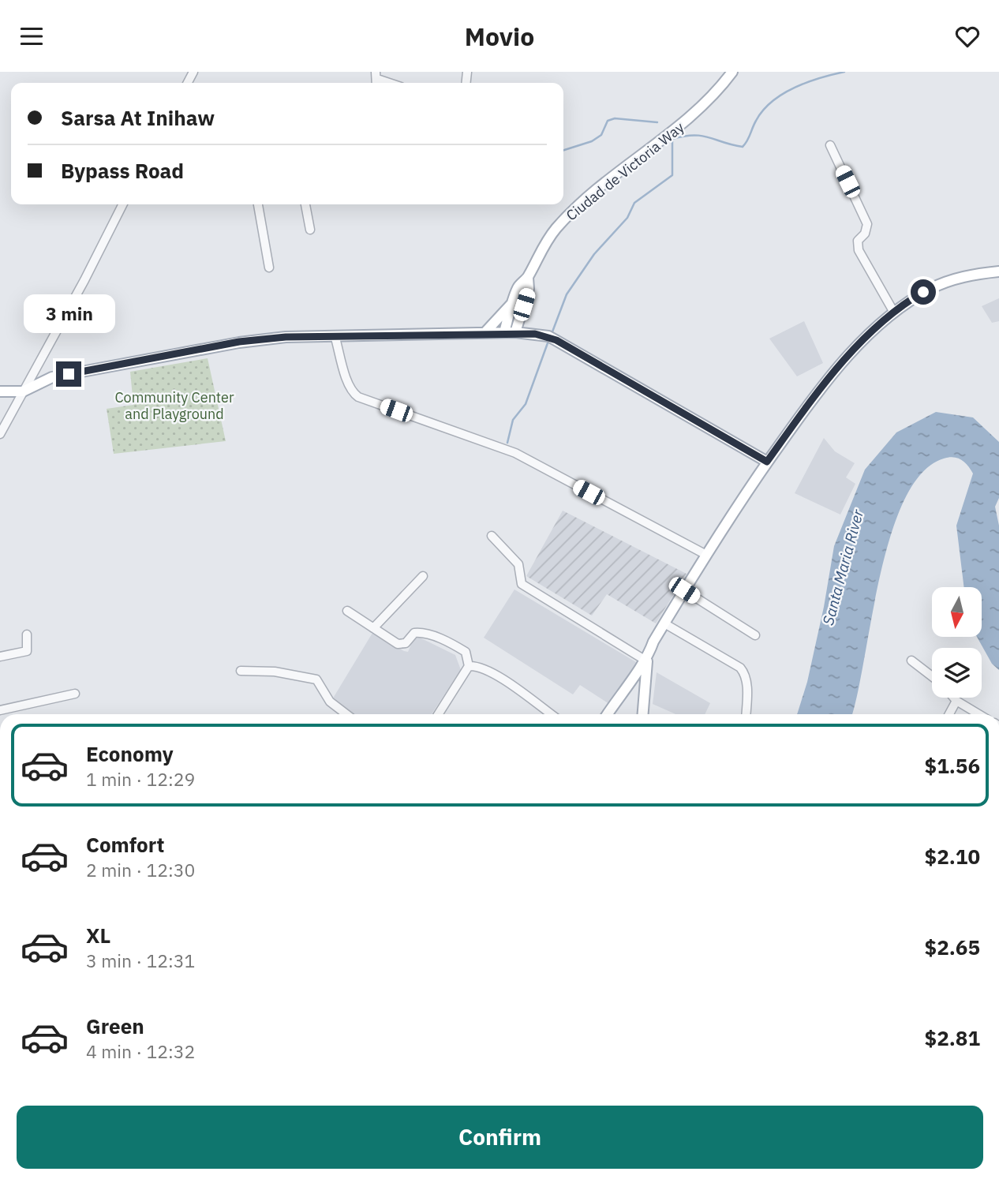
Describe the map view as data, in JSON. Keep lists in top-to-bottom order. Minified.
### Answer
{"streets":{"main road":["Ciudad de Victoria Way"]},"water":["Santa Maria River"],"parks":["Community Center and Playground"],"north":"bottom","page":{"header":"Movio","banner":["Sarsa At Inihaw","Bypass Road"],"bubble":"3 min","list":[{"name":"Economy","note":"1 min · 12:29","value":"$1.56"},{"name":"Comfort","note":"2 min · 12:30","value":"$2.10"},{"name":"XL","note":"3 min · 12:31","value":"$2.65"},{"name":"Green","note":"4 min · 12:32","value":"$2.81"}],"buttons":"Confirm"}}
